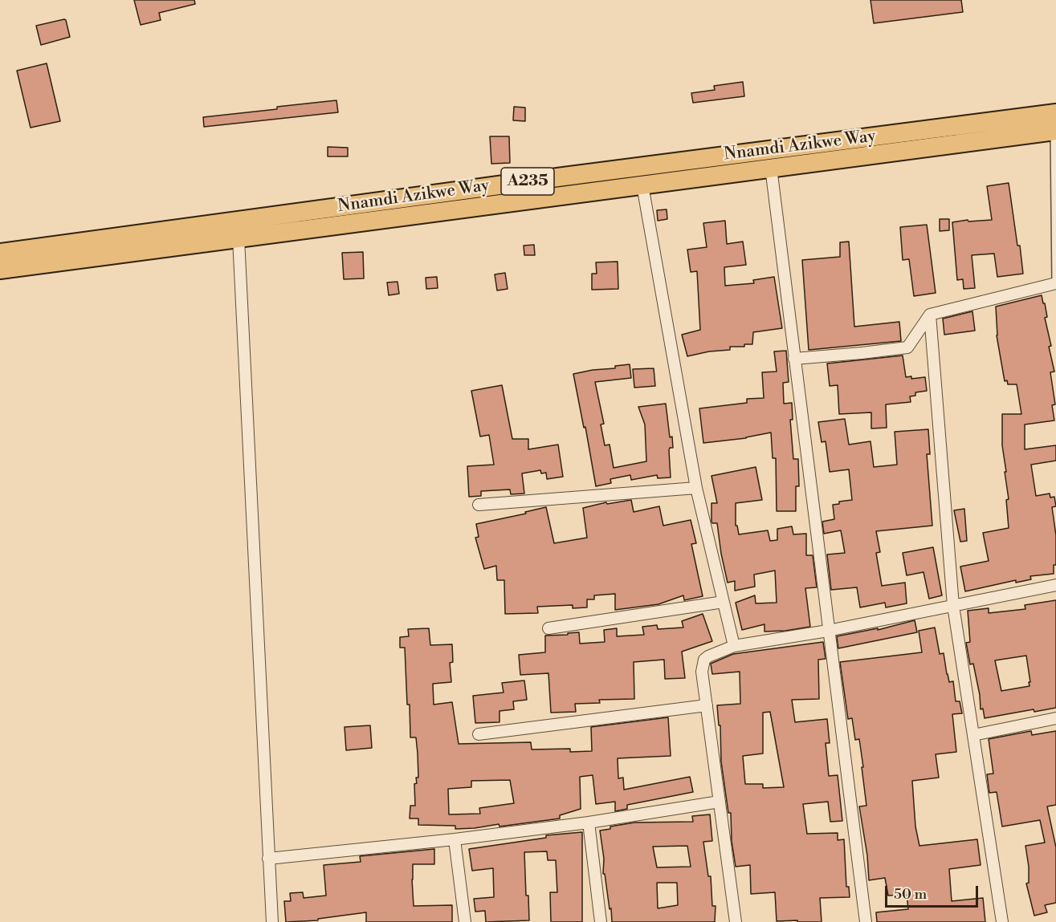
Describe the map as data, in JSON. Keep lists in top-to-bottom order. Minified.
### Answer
{"streets":{"highway":["Nnamdi Azikwe Way","A235"]},"scale_bar":"50 m"}
